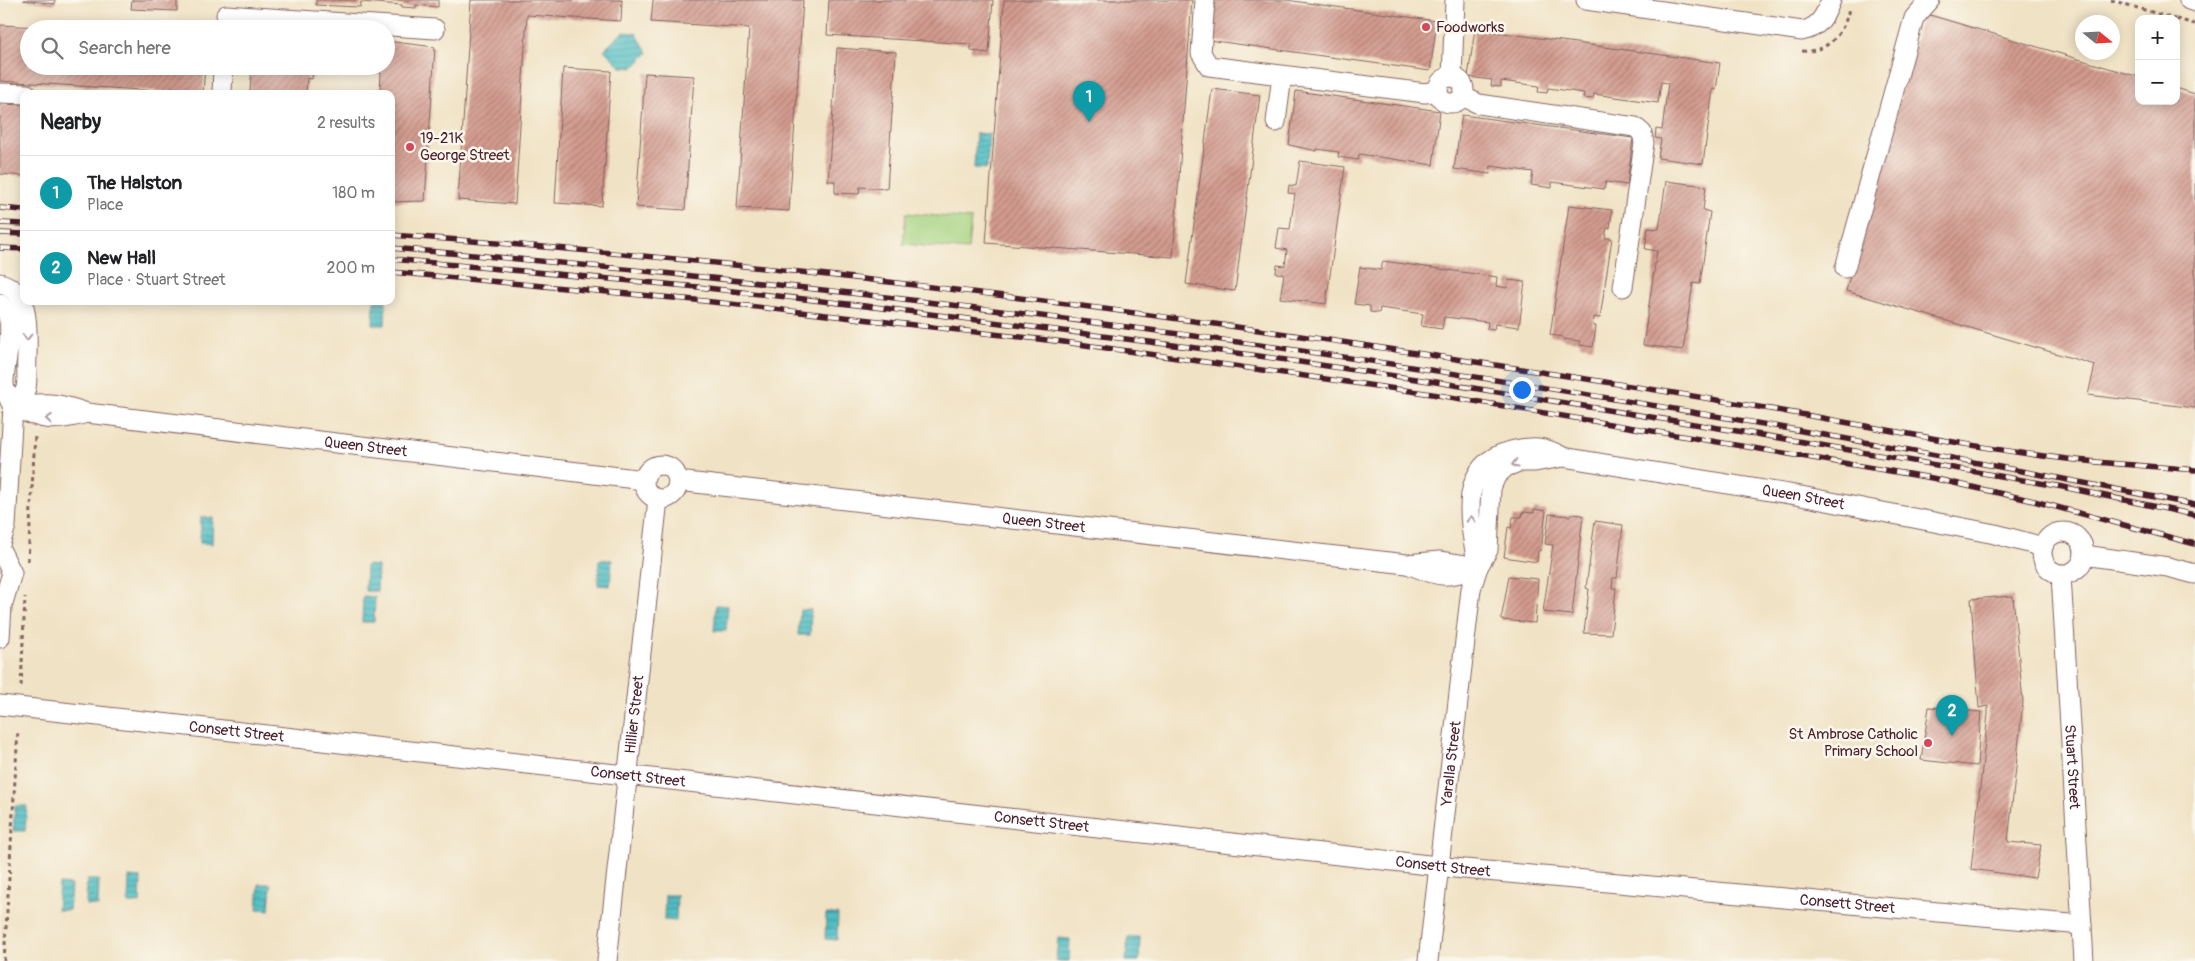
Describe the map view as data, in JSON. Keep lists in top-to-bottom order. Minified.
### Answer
{"streets":{"street":["Queen Street","Hillier Street","Consett Street","Yaralla Street","Stuart Street"]},"crossings":[["Queen Street","Hillier Street"],["Queen Street","Yaralla Street"],["Queen Street","Stuart Street"],["Hillier Street","Consett Street"],["Consett Street","Yaralla Street"],["Consett Street","Stuart Street"]],"places":["Foodworks","19-21K George Street","St Ambrose Catholic Primary School"],"north":"right","page":{"map_buttons":["+","−"],"search":"Search here","pins":["1","2"],"heading":["Nearby","2 results"],"list":[{"mark":"1","name":"The Halston","note":"Place","value":"180 m"},{"mark":"2","name":"New Hall","note":"Place · Stuart Street","value":"200 m"}]}}
